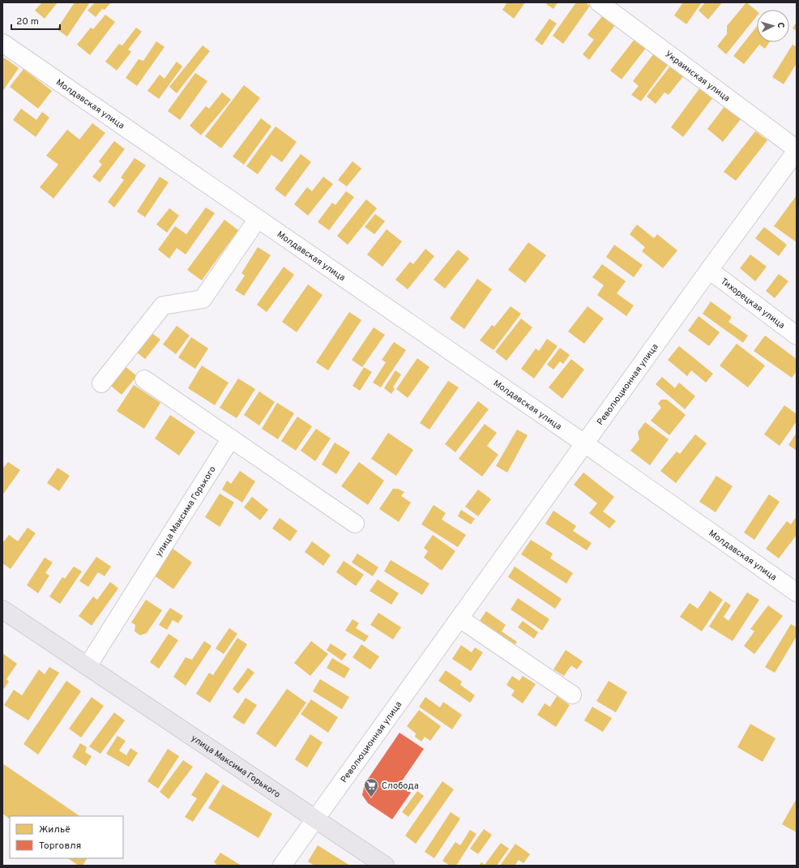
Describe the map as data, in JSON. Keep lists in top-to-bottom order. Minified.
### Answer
{"streets":{"main road":["улица Максима Горького"],"street":["Украинская улица","Молдавская улица","Тихорецкая улица","Революционная улица"]},"crossings":[["Украинская улица","Революционная улица"],["Молдавская улица","Революционная улица"],["Тихорецкая улица","Революционная улица"],["Революционная улица","улица Максима Горького"]],"places":{"supermarket":["Слобода"]},"legend":["Жильё","Торговля"],"scale_bar":"20 m","north":"right"}
